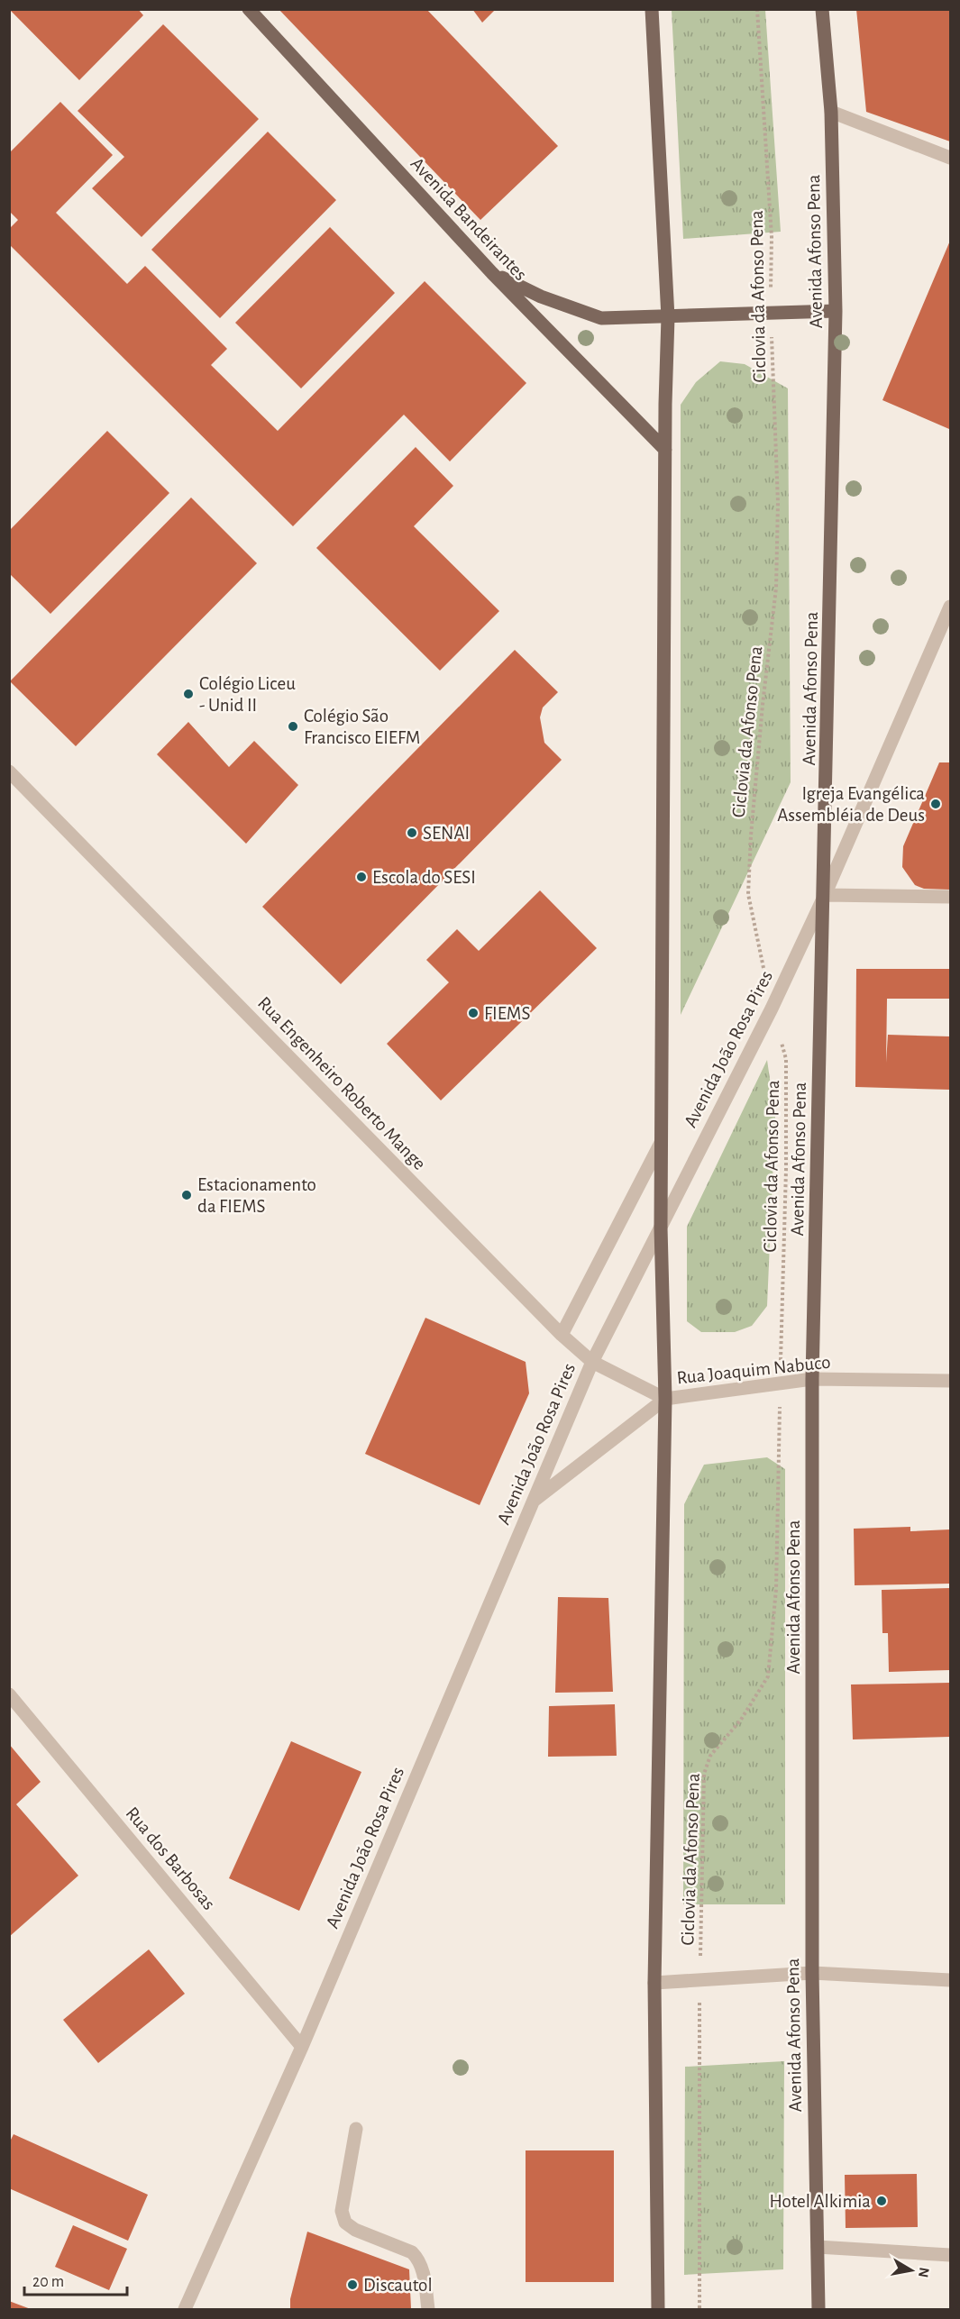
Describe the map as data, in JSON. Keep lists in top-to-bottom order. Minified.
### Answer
{"streets":{"main road":["Avenida Bandeirantes","Avenida Afonso Pena"],"street":["Avenida João Rosa Pires","Rua Engenheiro Roberto Mange","Rua Joaquim Nabuco","Rua dos Barbosas"],"path":["Ciclovia da Afonso Pena"]},"crossings":[["Avenida Afonso Pena","Avenida João Rosa Pires"],["Avenida Afonso Pena","Rua Joaquim Nabuco"],["Ciclovia da Afonso Pena","Avenida João Rosa Pires"],["Ciclovia da Afonso Pena","Rua Joaquim Nabuco"],["Avenida João Rosa Pires","Rua Engenheiro Roberto Mange"],["Avenida João Rosa Pires","Rua Joaquim Nabuco"],["Avenida João Rosa Pires","Rua dos Barbosas"],["Rua Engenheiro Roberto Mange","Rua Joaquim Nabuco"]],"places":["Colégio Liceu - Unid II","Colégio São Francisco EIEFM","Igreja Evangélica Assembléia de Deus","SENAI","Escola do SESI","FIEMS","Estacionamento da FIEMS","Hotel Alkimia","Discautol"],"scale_bar":"20 m","north":"right"}
